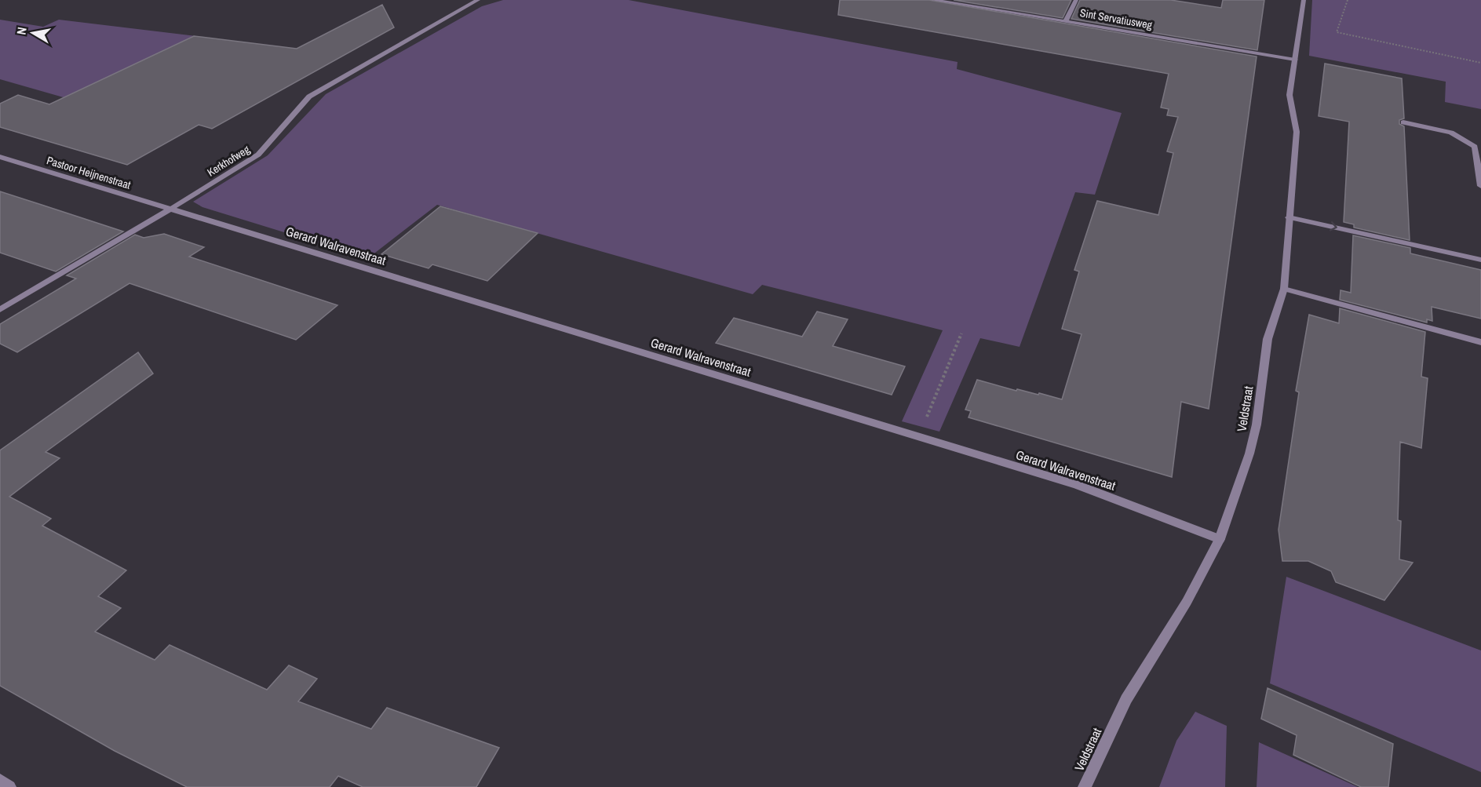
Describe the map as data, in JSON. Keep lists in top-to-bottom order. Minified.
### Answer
{"streets":{"street":["Sint Servatiusweg","Kerkhofweg","Pastoor Heijnenstraat","Gerard Walravenstraat","Veldstraat"]},"crossings":[["Sint Servatiusweg","Veldstraat"],["Kerkhofweg","Pastoor Heijnenstraat"],["Kerkhofweg","Gerard Walravenstraat"],["Pastoor Heijnenstraat","Gerard Walravenstraat"],["Gerard Walravenstraat","Veldstraat"]],"north":"left"}
